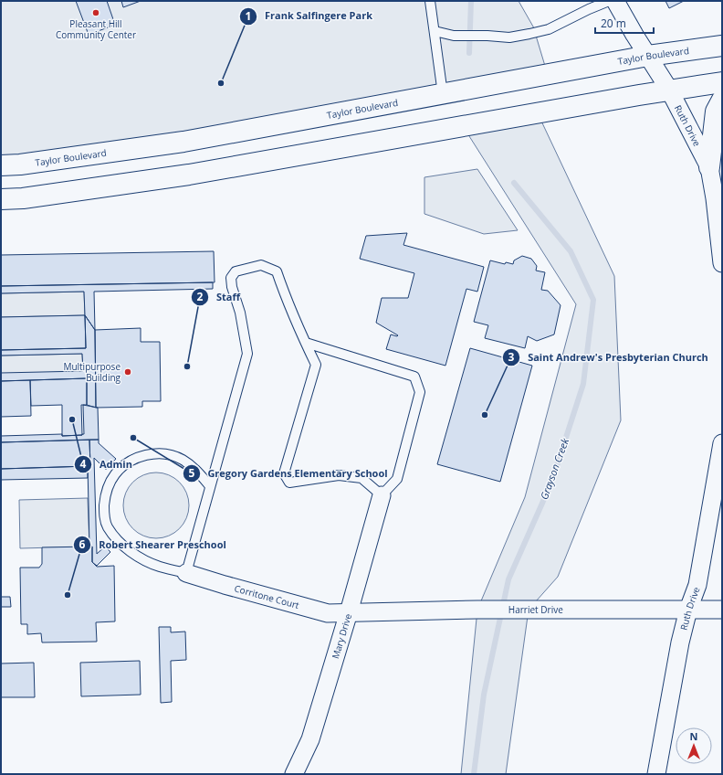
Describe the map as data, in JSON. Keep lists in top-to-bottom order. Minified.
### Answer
{"streets":{"main road":["Taylor Boulevard"],"street":["Ruth Drive","Corritone Court","Harriet Drive","Mary Drive"]},"crossings":[["Taylor Boulevard","Ruth Drive"],["Ruth Drive","Harriet Drive"],["Corritone Court","Harriet Drive"],["Corritone Court","Mary Drive"],["Harriet Drive","Mary Drive"]],"water":["Grayson Creek"],"places":["Pleasant Hill Community Center","Frank Salfingere Park","Staff","Multipurpose Building","Saint Andrew's Presbyterian Church","Admin","Gregory Gardens Elementary School","Robert Shearer Preschool"],"scale_bar":"20 m","north":"top"}
